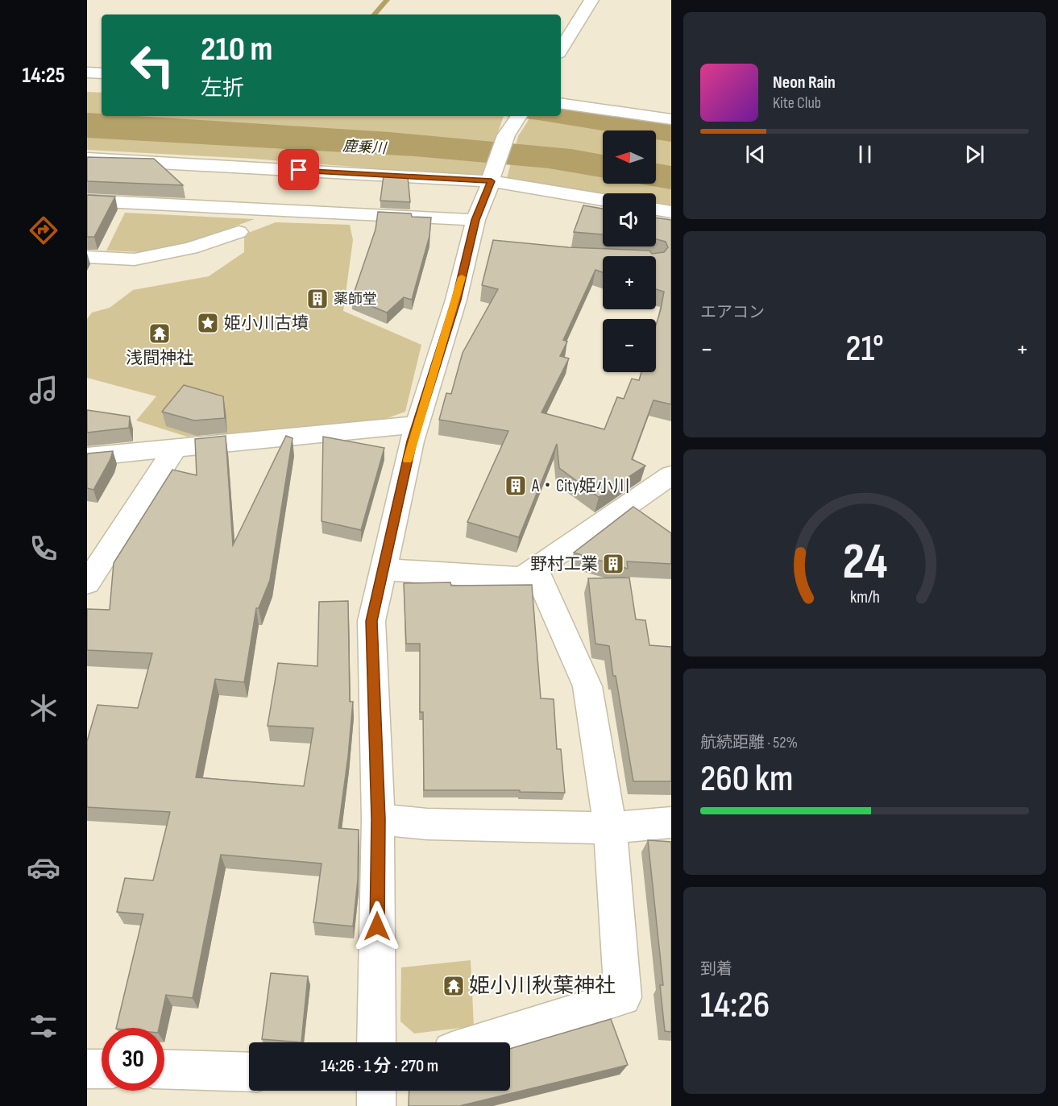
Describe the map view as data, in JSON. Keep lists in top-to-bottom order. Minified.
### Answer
{"water":["鹿乗川"],"places":{"building":["薬師堂","A・City姫小川","野村工業"],"place":["姫小川古墳"],"temple":["浅間神社","姫小川秋葉神社"]},"north":"left","page":{"tabs":"14:25","turn":["210 m","左折"],"song":["Neon Rain","Kite Club"],"map_buttons":["+","−"],"tile":["エアコン",["航続距離 · 52%","260 km"],["到着","14:26"]],"heat":["−","21°","+"],"limit":"30","trip":"14:26 · 1 分 · 270 m","gauge":["24","km/h"]}}
